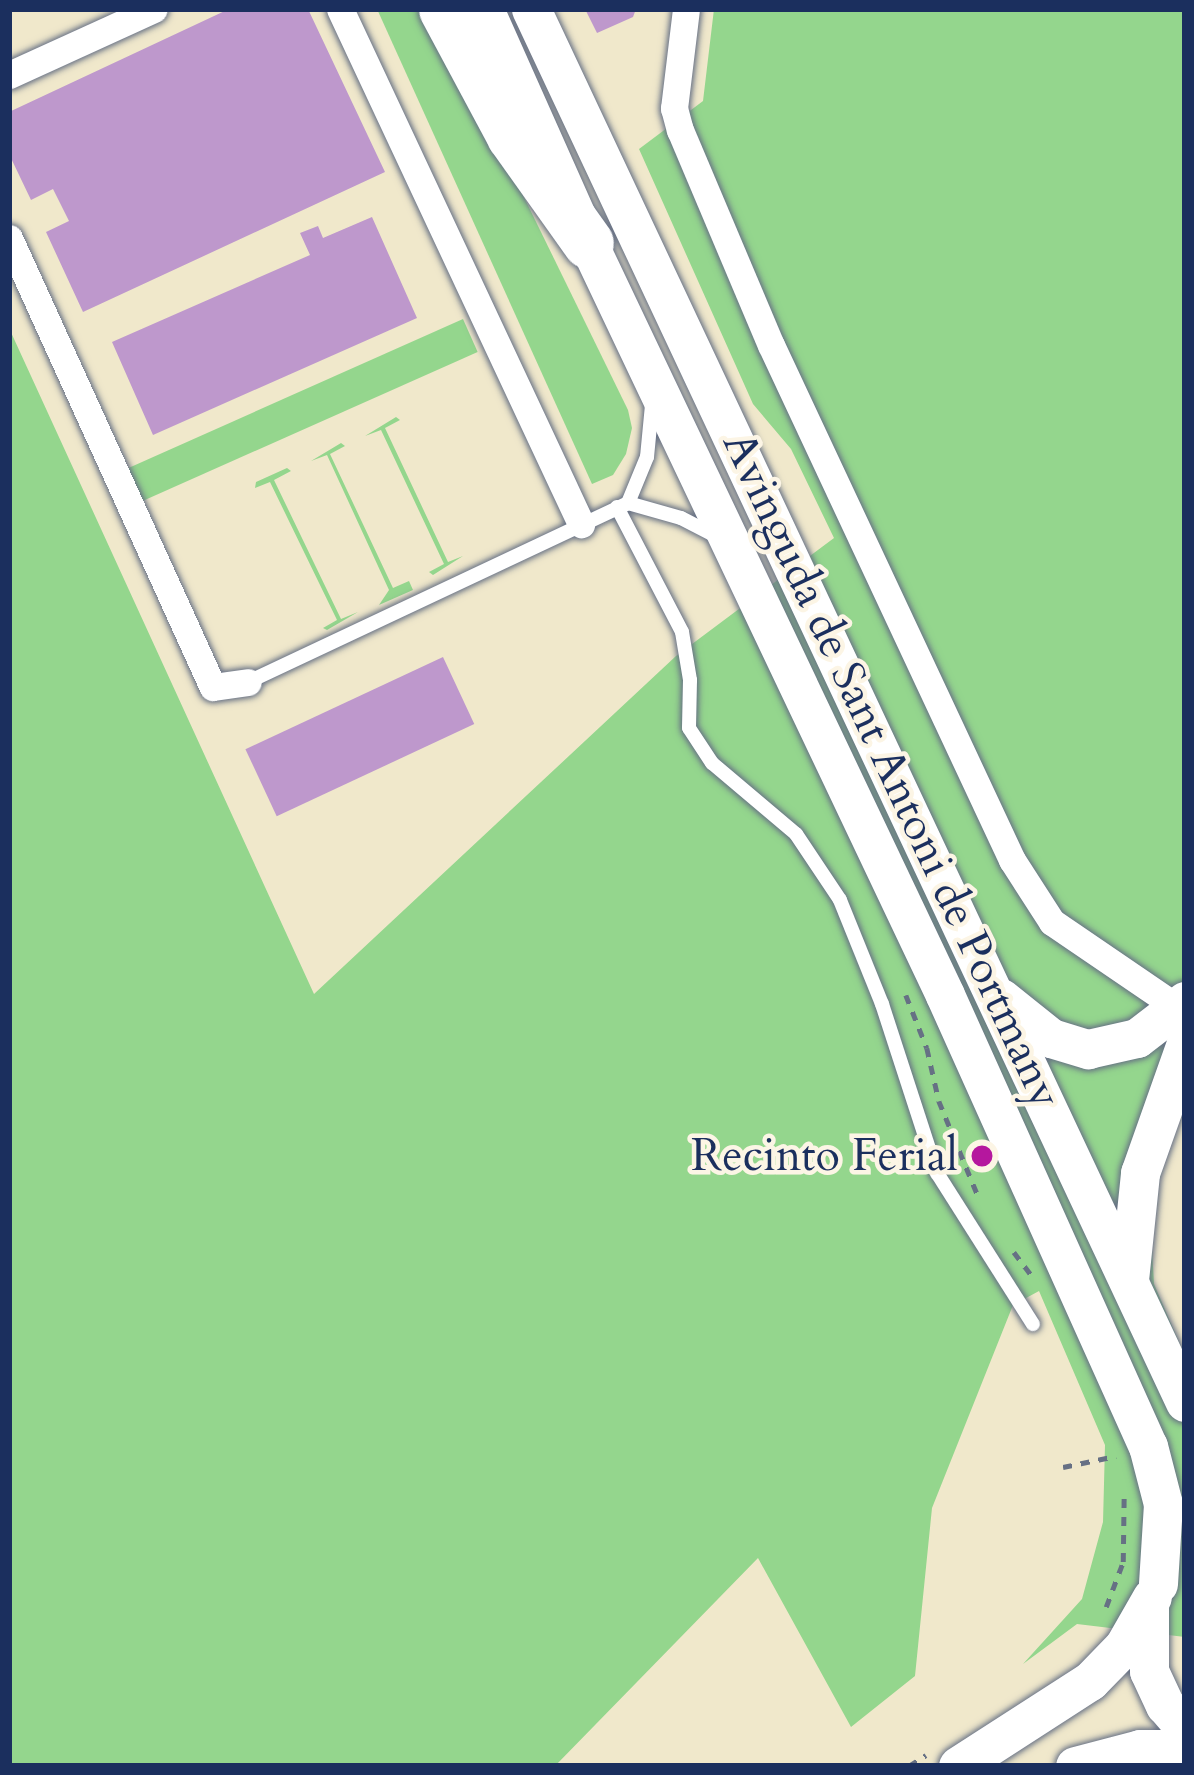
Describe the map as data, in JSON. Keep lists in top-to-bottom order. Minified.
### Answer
{"streets":{"main road":["Avinguda de Sant Antoni de Portmany"]},"places":["Recinto Ferial"]}
